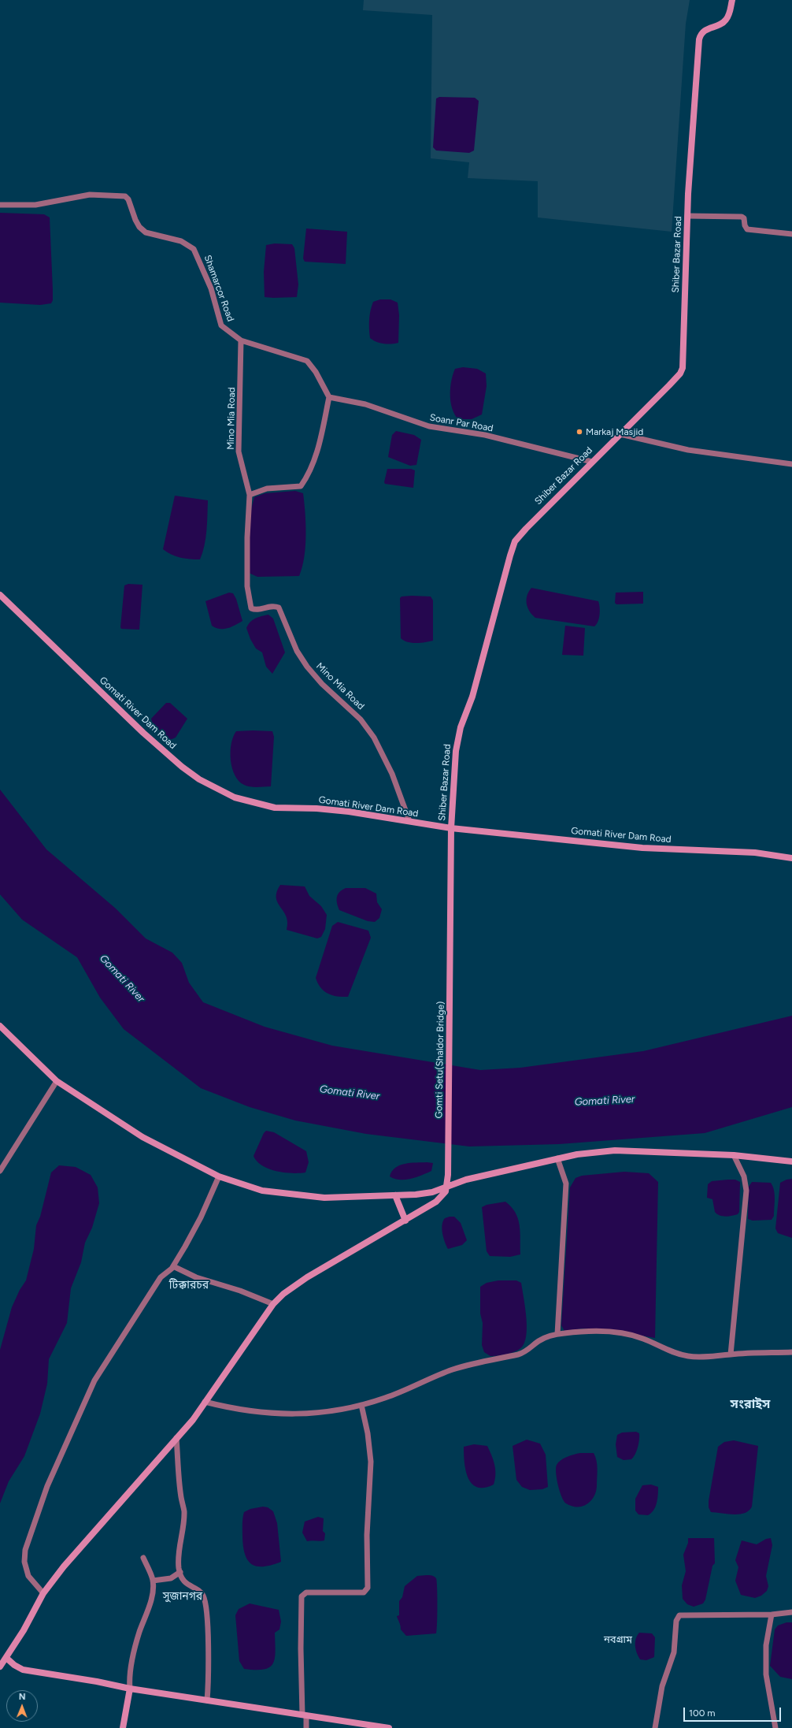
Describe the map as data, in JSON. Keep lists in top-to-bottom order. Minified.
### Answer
{"streets":{"street":["Shiber Bazar Road","Shamarcor Road","Mino Mia Road","Soanr Par Road","Gomati River Dam Road","Gomti Setu(Shaldor Bridge)"]},"crossings":[["Shiber Bazar Road","Soanr Par Road"],["Shiber Bazar Road","Gomati River Dam Road"],["Shiber Bazar Road","Gomti Setu(Shaldor Bridge)"],["Shamarcor Road","Mino Mia Road"],["Shamarcor Road","Soanr Par Road"],["Mino Mia Road","Gomati River Dam Road"]],"districts":["টিক্কারচর","সংরাইস","সুজানগর","নবগ্ৰাম"],"water":["Gomati River"],"places":["Markaj Masjid"],"scale_bar":"100 m","north":"top"}
